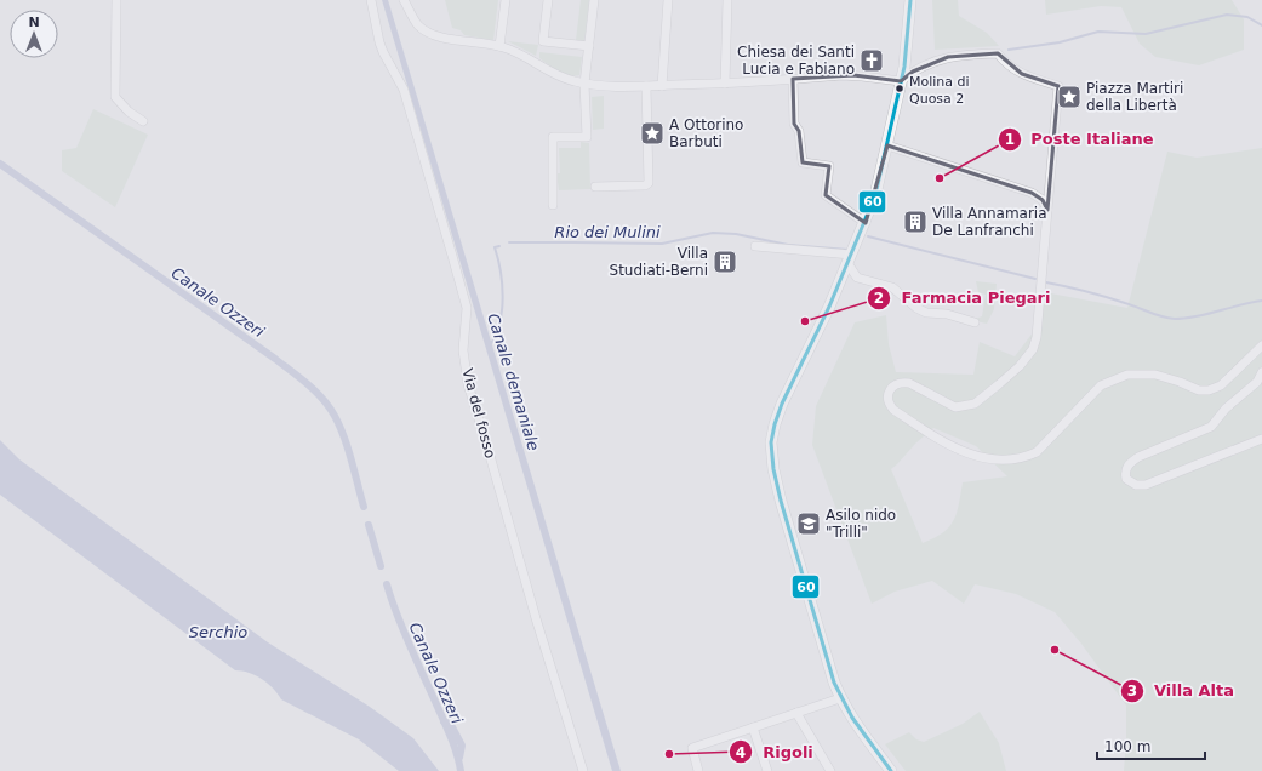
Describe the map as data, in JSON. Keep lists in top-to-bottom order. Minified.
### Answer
{"streets":{"street":["Via del fosso"]},"water":["Rio dei Mulini","Canale Ozzeri","Canale demaniale","Serchio"],"places":{"church":["Chiesa dei Santi Lucia e Fabiano"],"other":["Molina di Quosa 2","Poste Italiane","Farmacia Piegari","Villa Alta","Rigoli"],"place":["Piazza Martiri della Libertà","A Ottorino Barbuti"],"building":["Villa Annamaria De Lanfranchi","Villa Studiati-Berni"],"school or university":["Asilo nido \"Trilli\""]},"lines":["transit line 60"],"scale_bar":"100 m","north":"top"}
